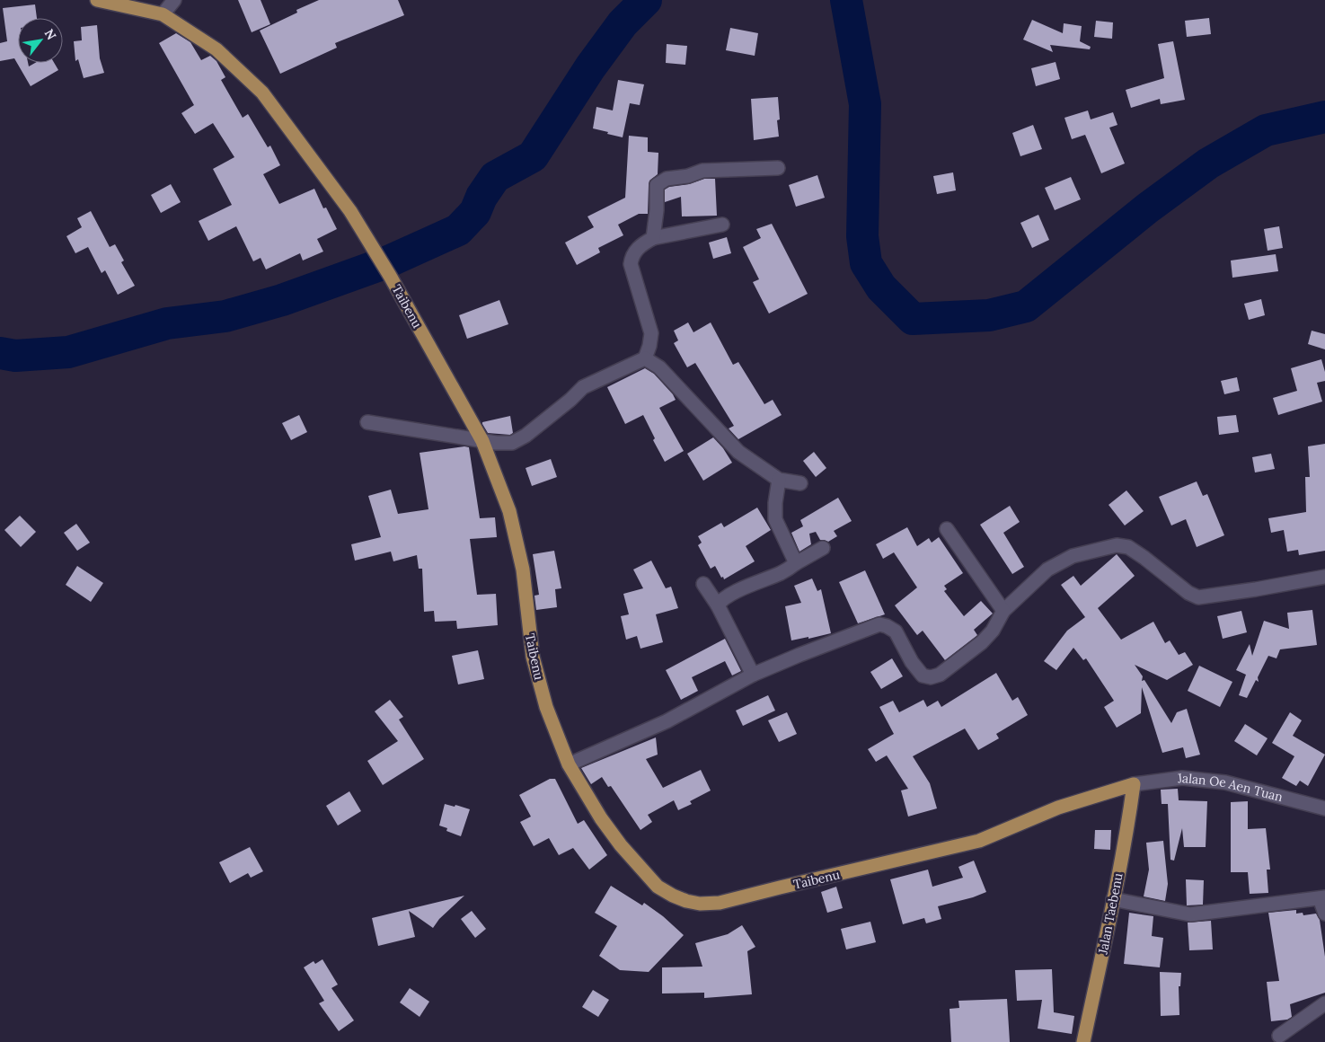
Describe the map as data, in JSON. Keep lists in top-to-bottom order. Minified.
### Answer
{"streets":{"main road":["Taibenu","Jalan Taebenu"],"street":["Jalan Oe Aen Tuan"]},"crossings":[["Taibenu","Jalan Oe Aen Tuan"],["Taibenu","Jalan Taebenu"],["Jalan Oe Aen Tuan","Jalan Taebenu"]],"north":"top right"}
